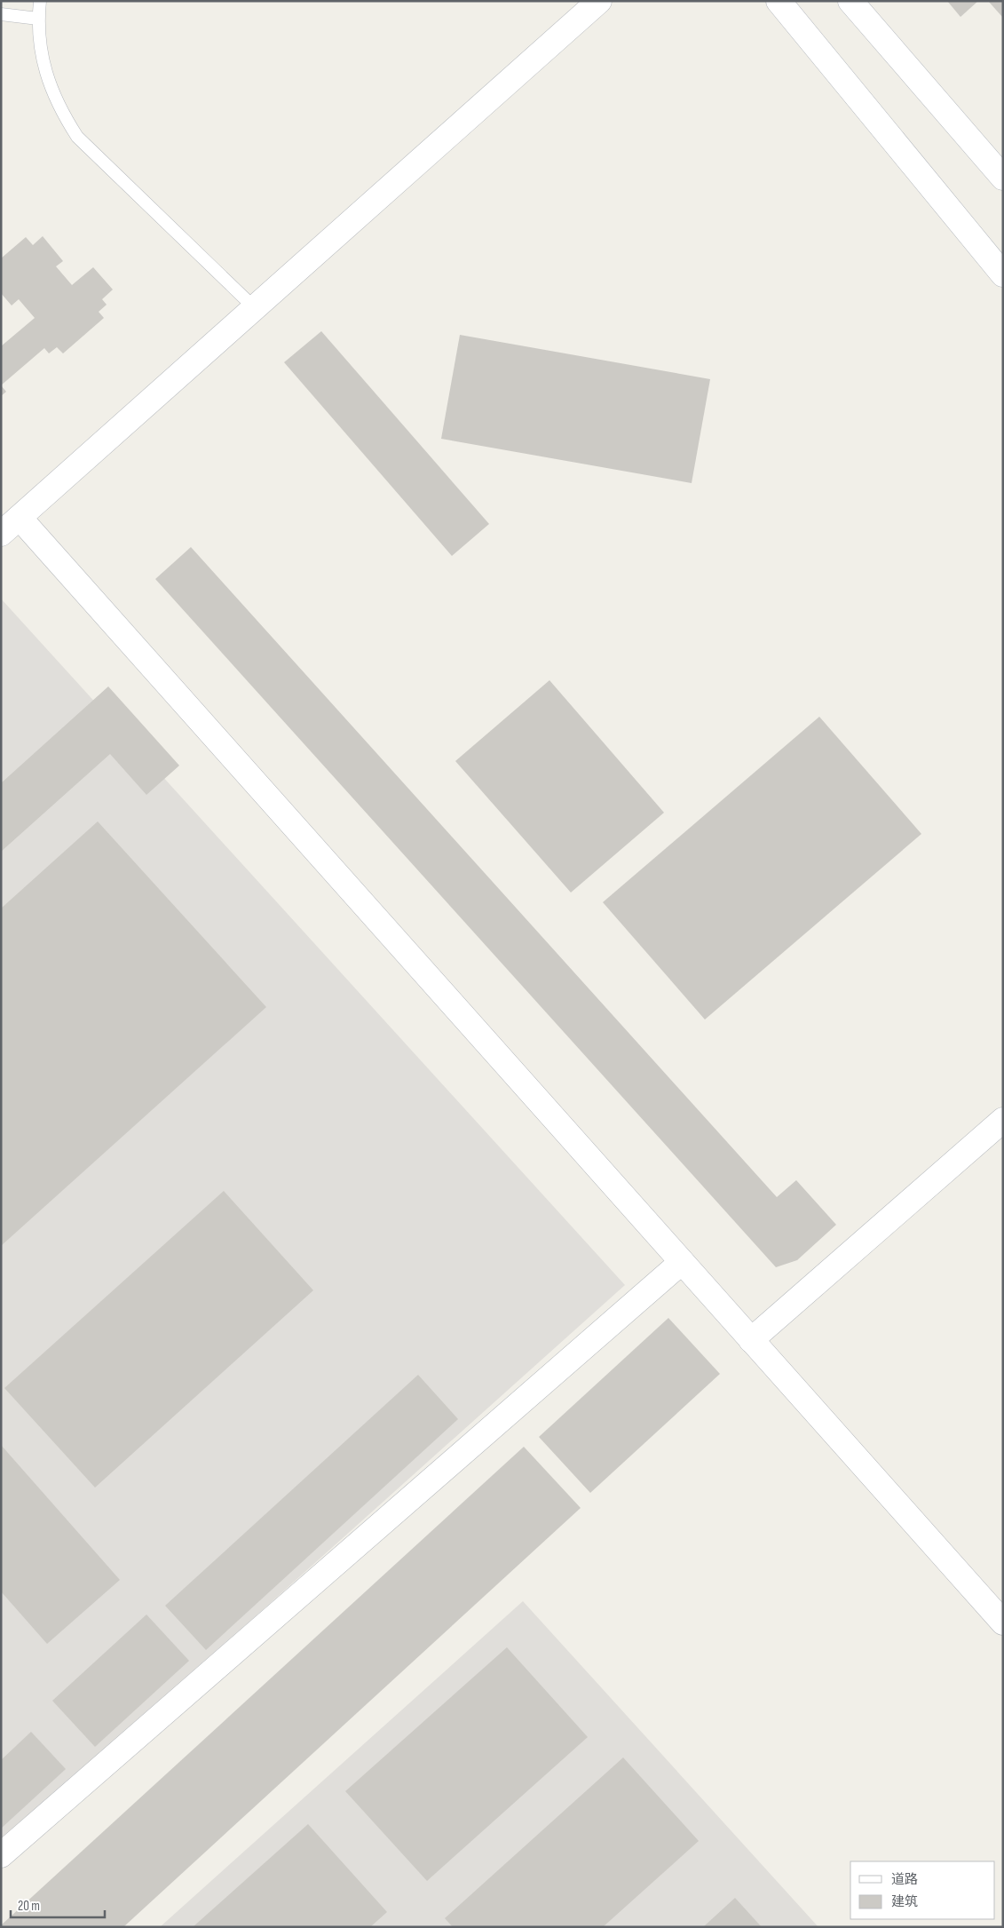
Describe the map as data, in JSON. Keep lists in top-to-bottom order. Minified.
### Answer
{"legend":["道路","建筑"],"scale_bar":"20 m"}
